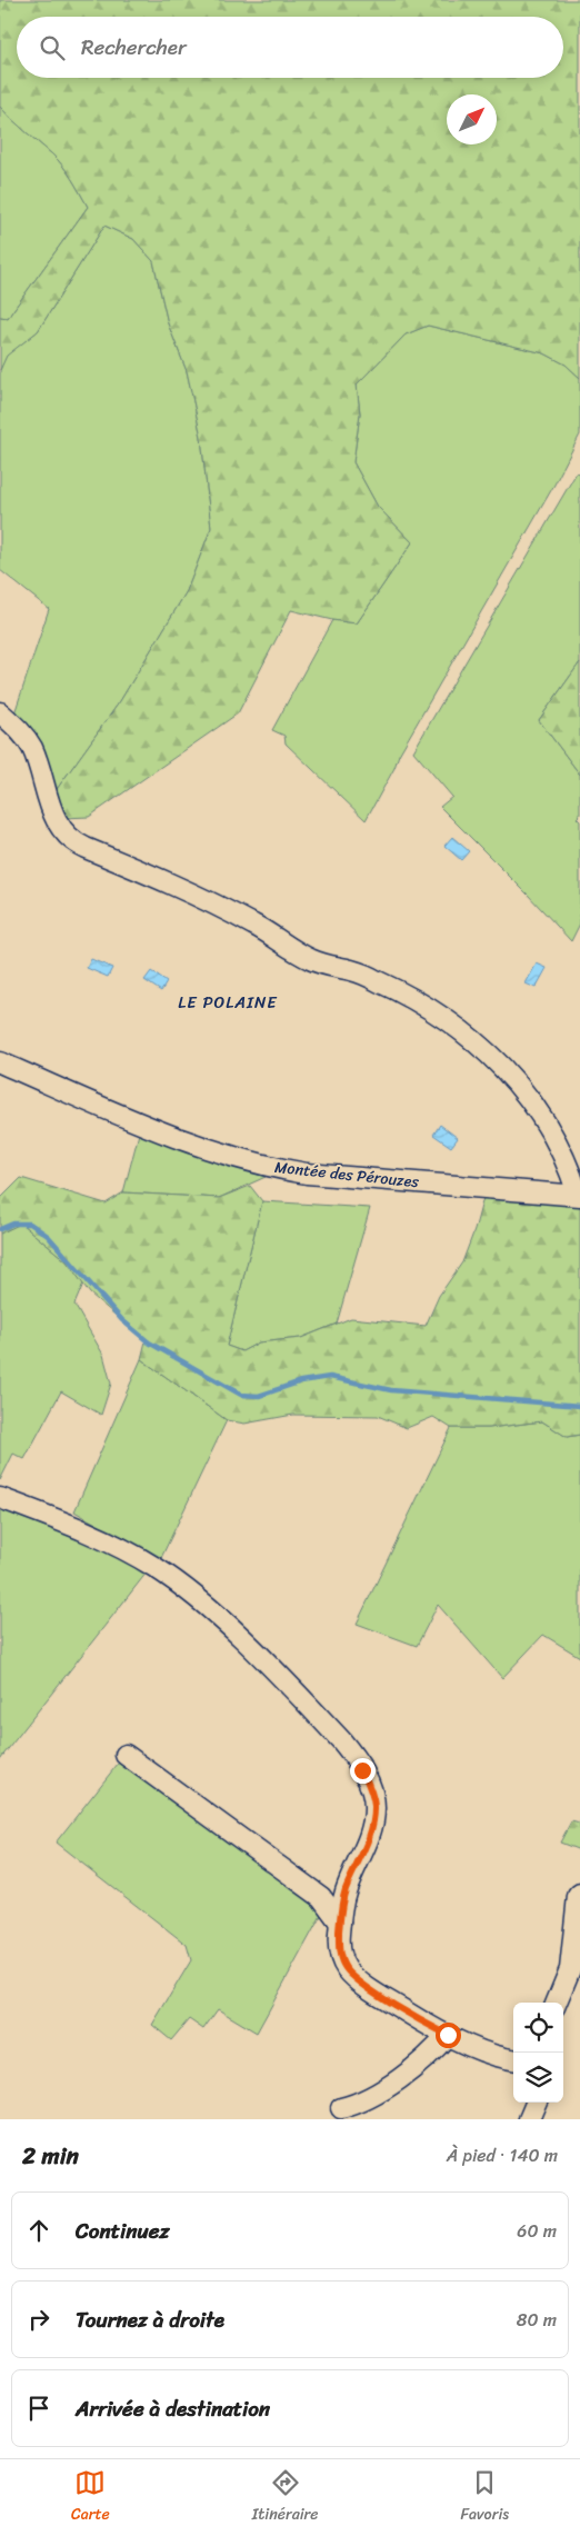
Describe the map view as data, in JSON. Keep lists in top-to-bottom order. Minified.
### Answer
{"streets":{"street":["Montée des Pérouzes"]},"districts":["LE POLAINE"],"north":"top right","page":{"search":"Rechercher","heading":["2 min","À pied · 140 m"],"list":[["Continuez","60 m"],["Tournez à droite","80 m"],"Arrivée à destination"],"nav":["Carte","Itinéraire","Favoris"]}}
